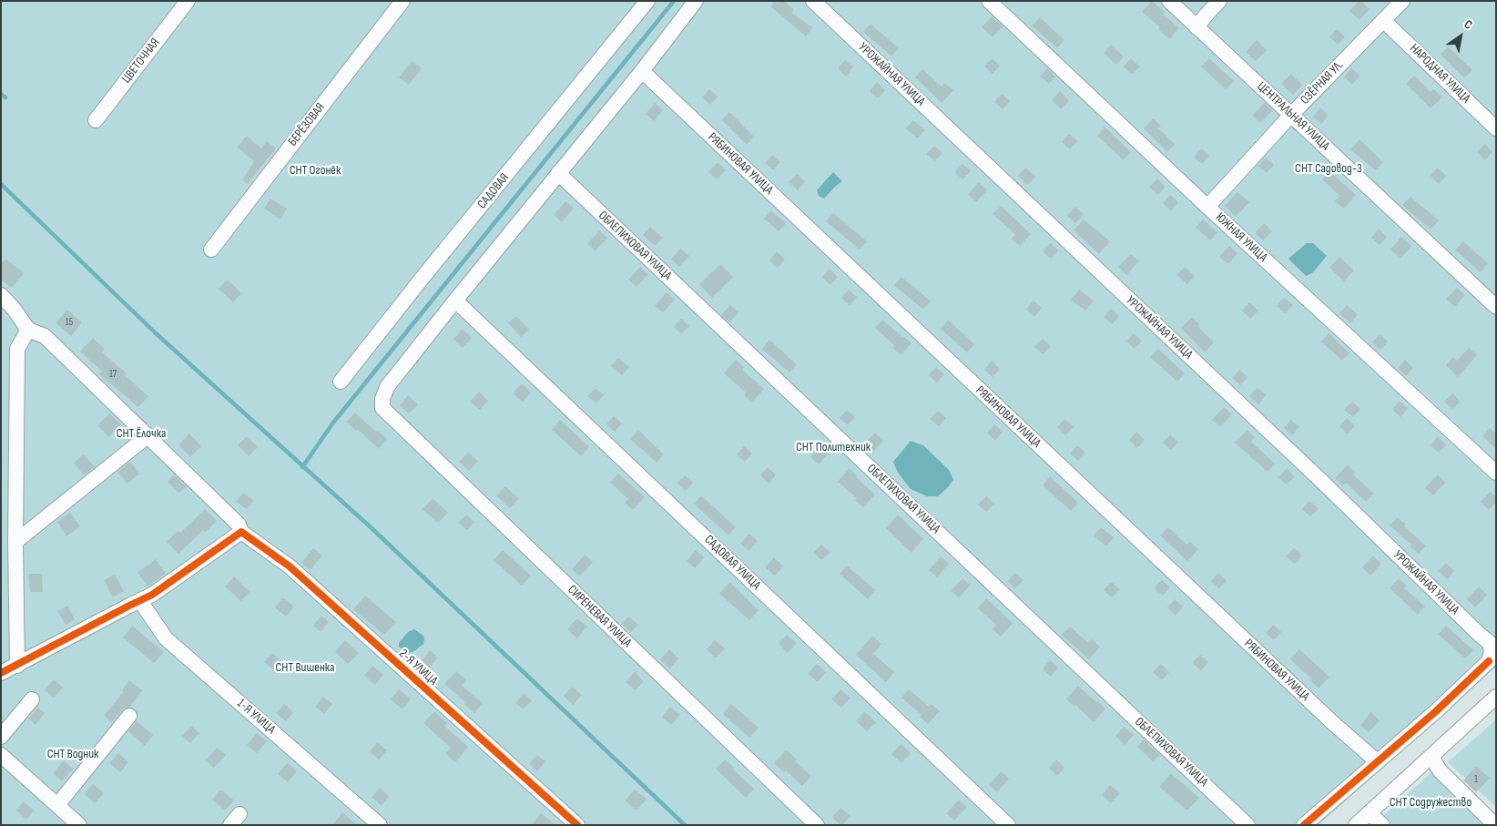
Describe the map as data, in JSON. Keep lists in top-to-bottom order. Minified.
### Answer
{"streets":{"street":["ЦВЕТОЧНАЯ","НАРОДНАЯ УЛИЦА","УРОЖАЙНАЯ УЛИЦА","ОЗЁРНАЯ УЛ.","ЦЕНТРАЛЬНАЯ УЛИЦА","БЕРЁЗОВАЯ","РЯБИНОВАЯ УЛИЦА","САДОВАЯ","ЮЖНАЯ УЛИЦА","ОБЛЕПИХОВАЯ УЛИЦА","САДОВАЯ УЛИЦА","СИРЕНЕВАЯ УЛИЦА","2-Я УЛИЦА","1-Я УЛИЦА"]},"crossings":[["НАРОДНАЯ УЛИЦА","ОЗЁРНАЯ УЛ."],["УРОЖАЙНАЯ УЛИЦА","РЯБИНОВАЯ УЛИЦА"],["ОЗЁРНАЯ УЛ.","ЦЕНТРАЛЬНАЯ УЛИЦА"],["ОЗЁРНАЯ УЛ.","ЮЖНАЯ УЛИЦА"],["САДОВАЯ УЛИЦА","СИРЕНЕВАЯ УЛИЦА"]],"parks":["СНТ Садовод-3","СНТ Огонёк","СНТ Ёлочка","СНТ Политехник","СНТ Вишенка","СНТ Водник","СНТ Содружество"],"house_numbers":["15","17","1"],"north":"top right"}
